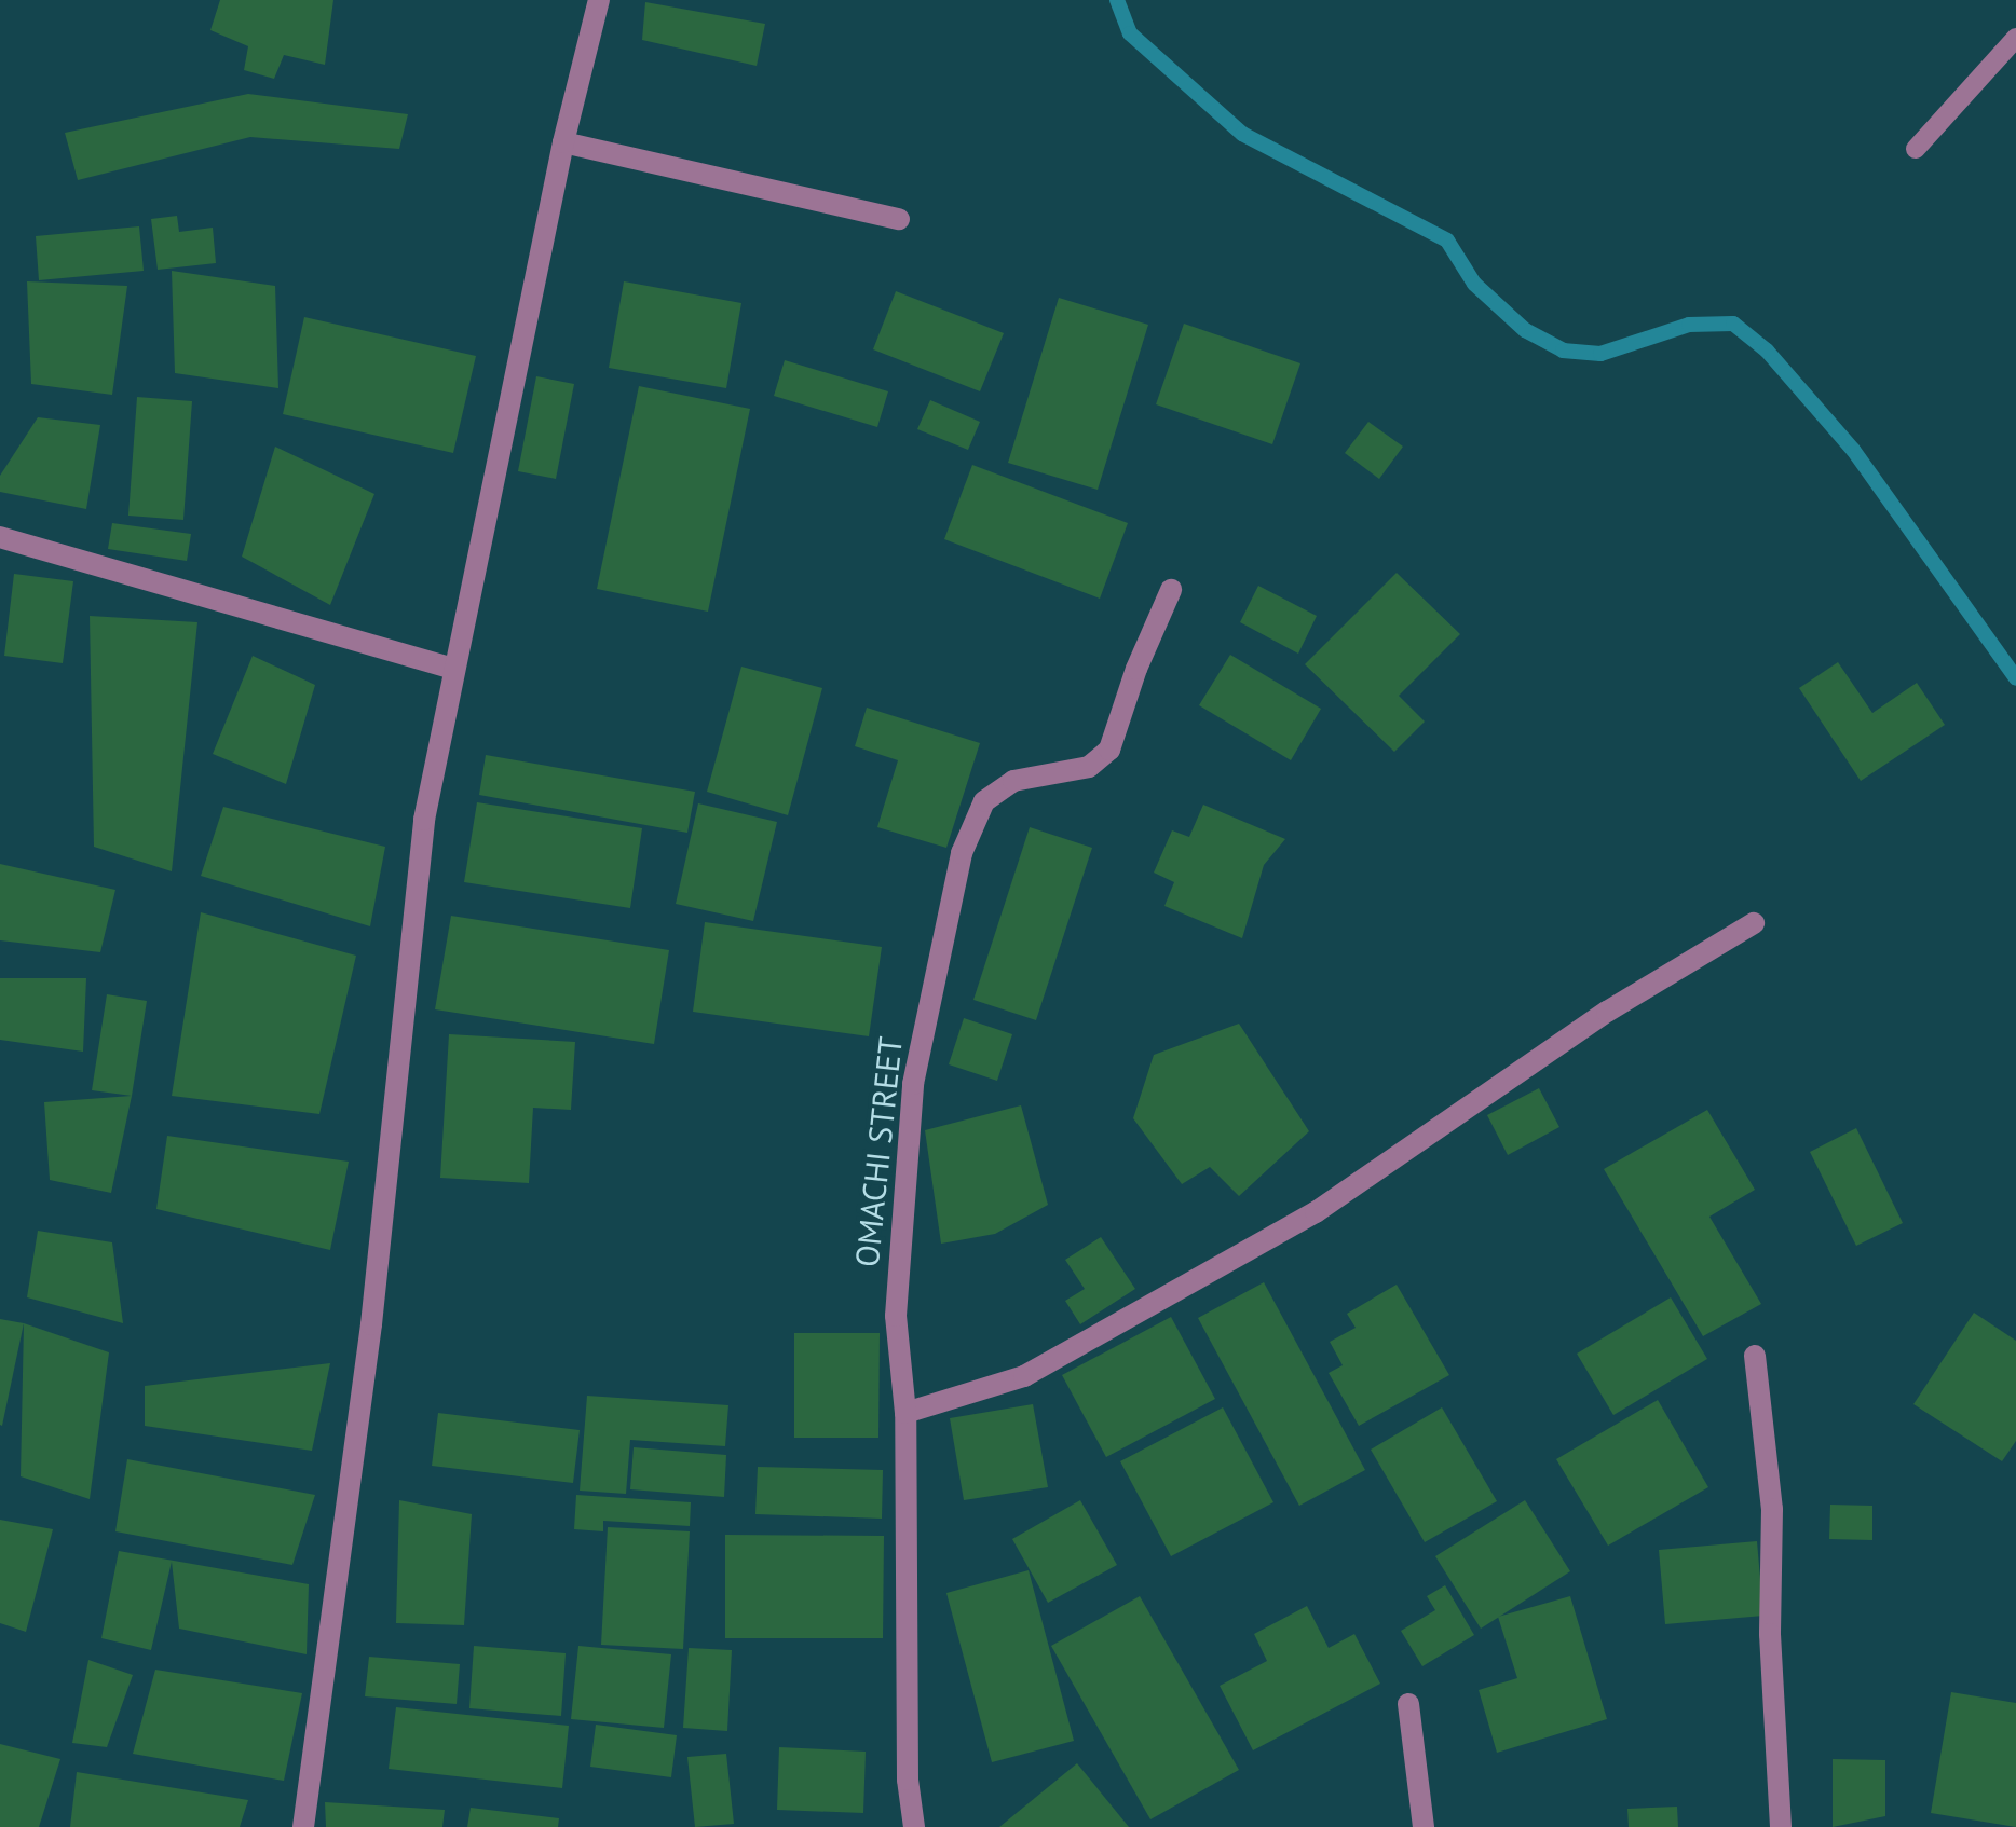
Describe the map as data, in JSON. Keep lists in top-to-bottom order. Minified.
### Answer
{"streets":{"street":["OMACHI STREET"]}}
